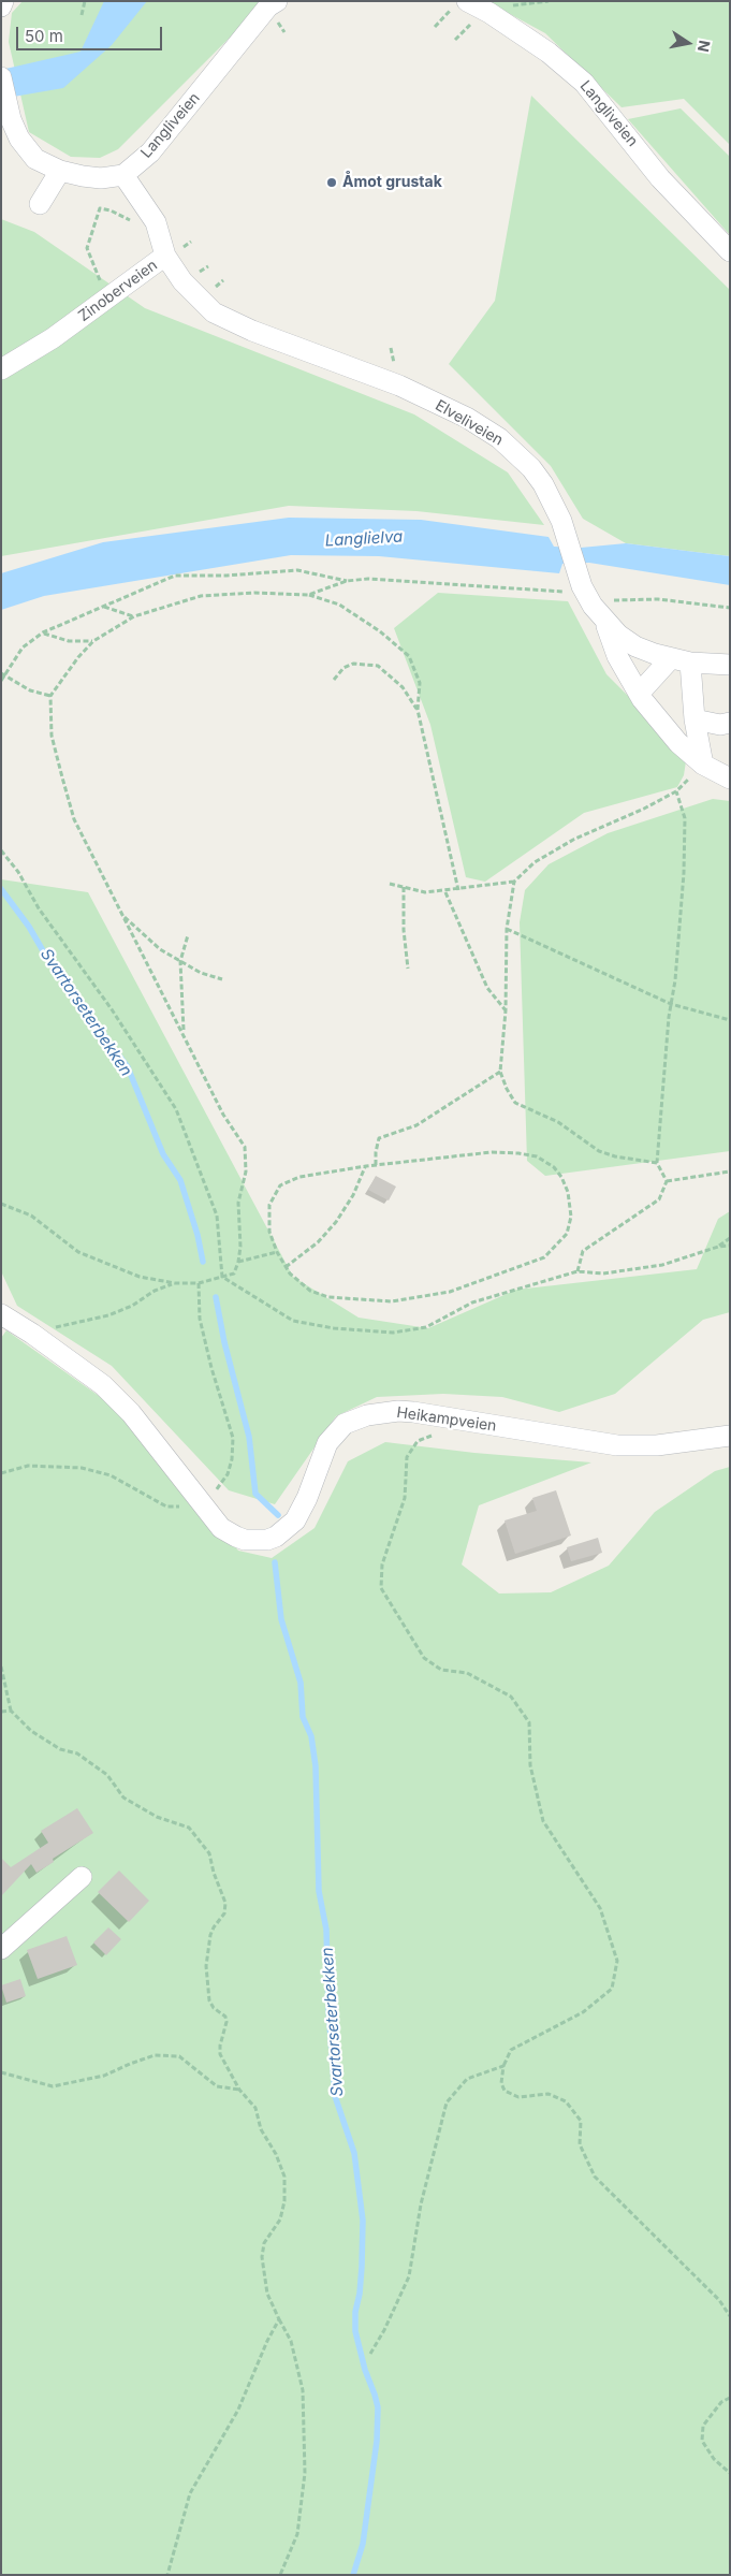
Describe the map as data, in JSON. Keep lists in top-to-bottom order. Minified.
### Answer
{"streets":{"street":["Langliveien","Zinoberveien","Elveliveien","Heikampveien"]},"crossings":[["Langliveien","Zinoberveien"],["Zinoberveien","Elveliveien"]],"water":["Langlielva","Svartorseterbekken"],"places":["Åmot grustak"],"scale_bar":"50 m","north":"right"}
